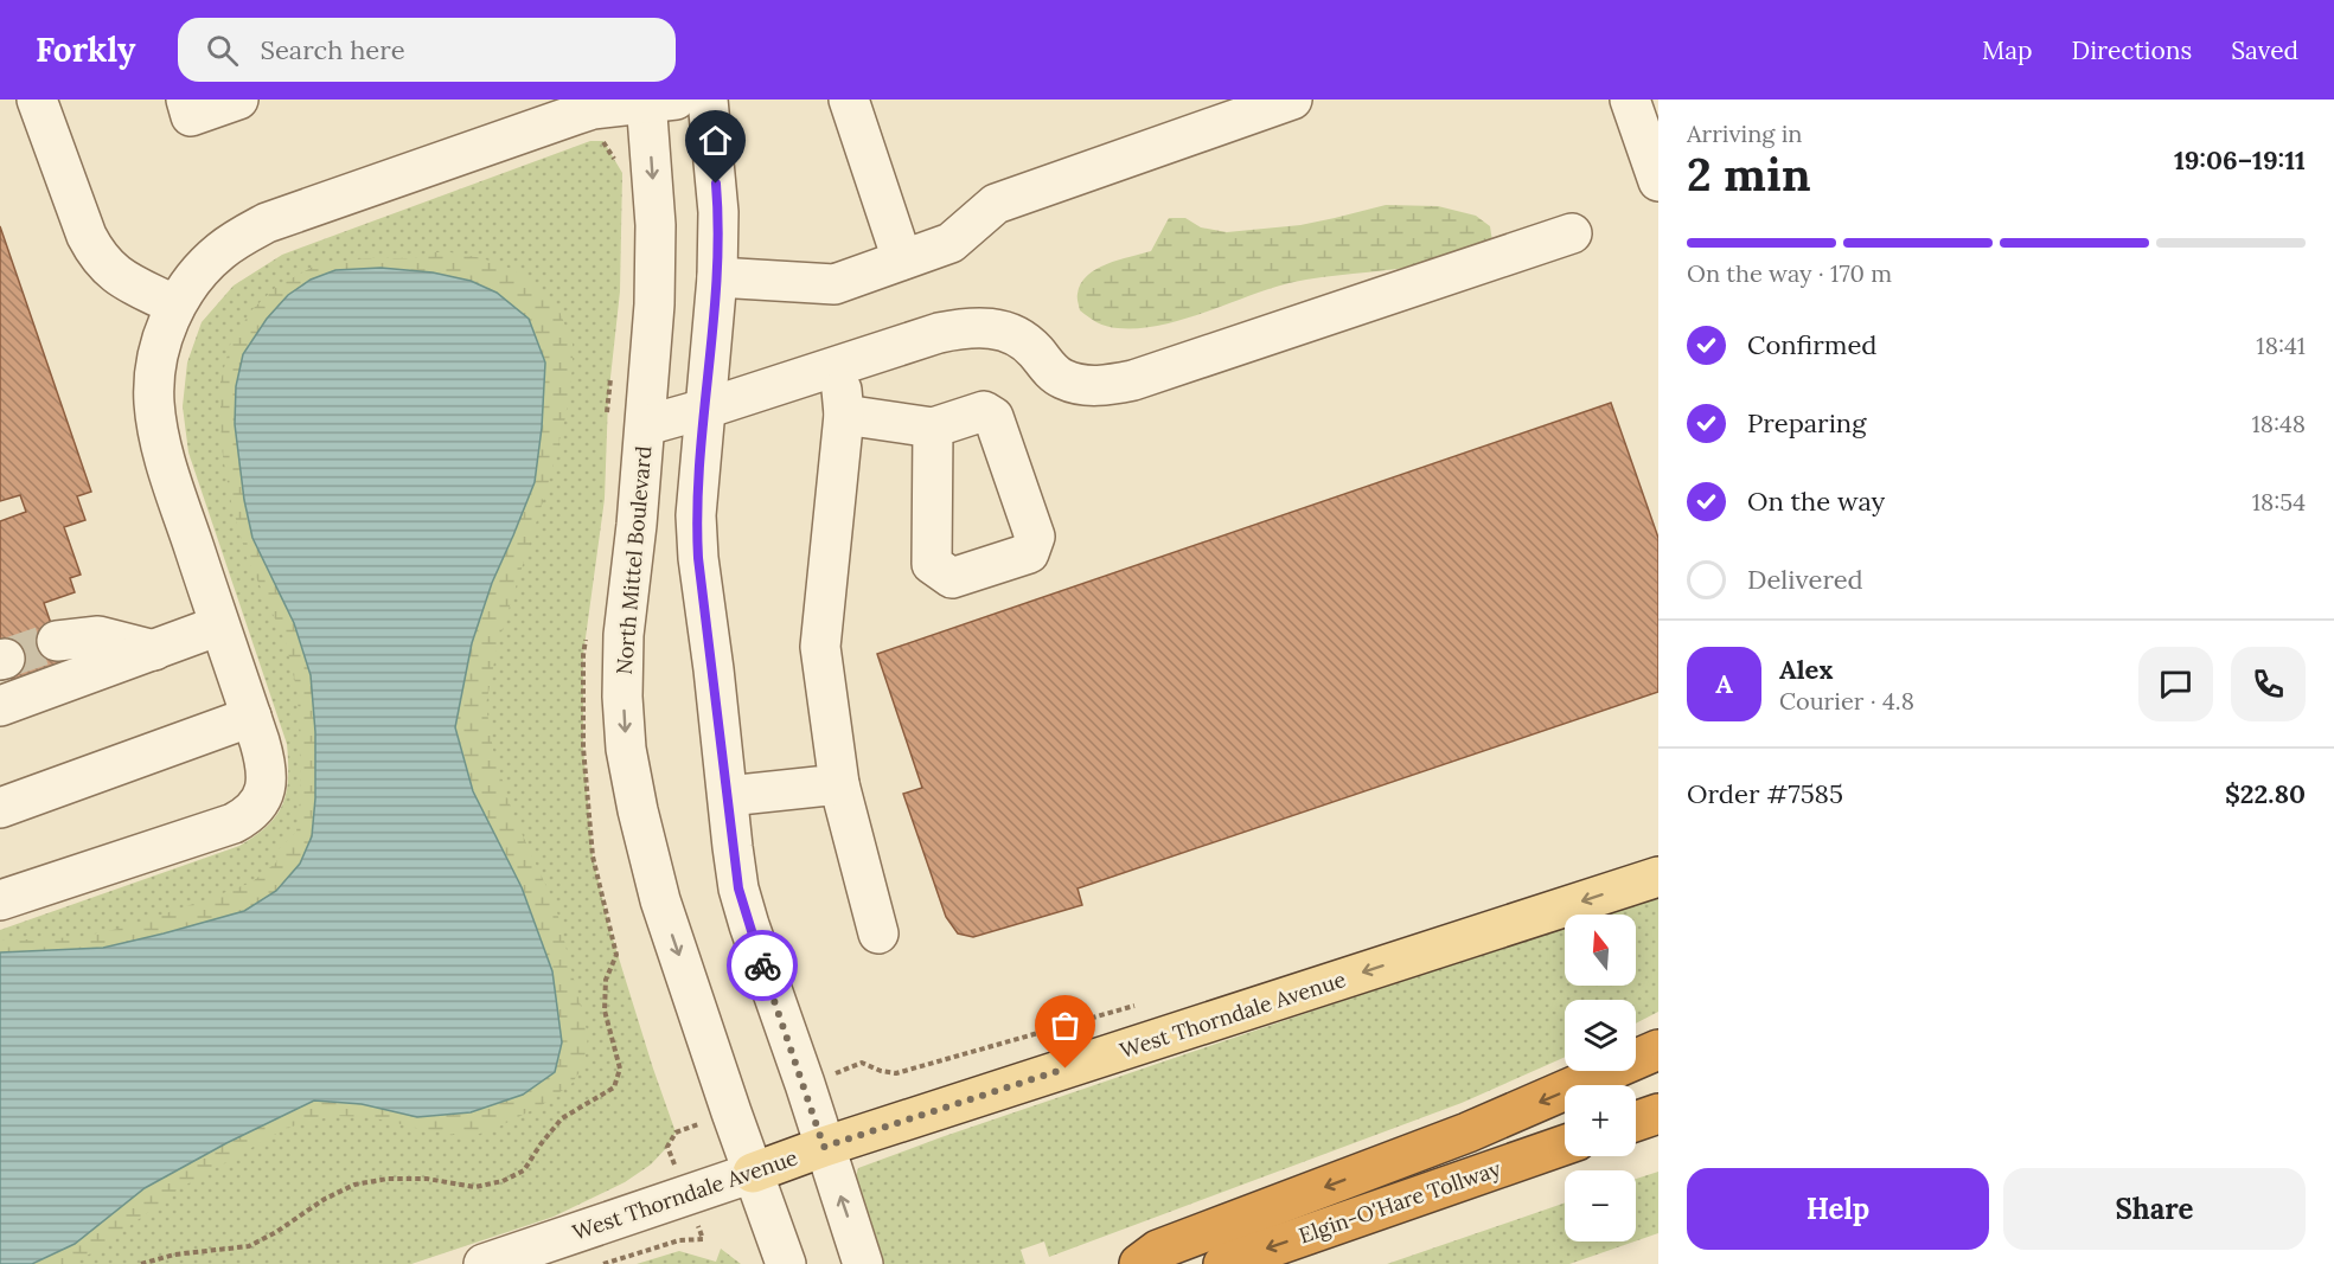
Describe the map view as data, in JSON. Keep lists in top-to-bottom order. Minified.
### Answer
{"streets":{"highway":["Elgin-O'Hare Tollway"],"main road":["West Thorndale Avenue"],"street":["North Mittel Boulevard"]},"crossings":[["North Mittel Boulevard","West Thorndale Avenue"]],"one_way":["West Thorndale Avenue"],"north":"top","page":{"header":"Forkly","search":"Search here","nav":["Map","Directions","Saved"],"heading":["2 min","Arriving in","19:06–19:11"],"panel":["Alex","Courier · 4.8","Order #7585","$22.80"],"bar":"On the way · 170 m","list":[["Confirmed","18:41"],["Preparing","18:48"],["On the way","18:54"],"Delivered"],"round":"A","map_buttons":["+","−"],"buttons":["Help","Share"]}}
